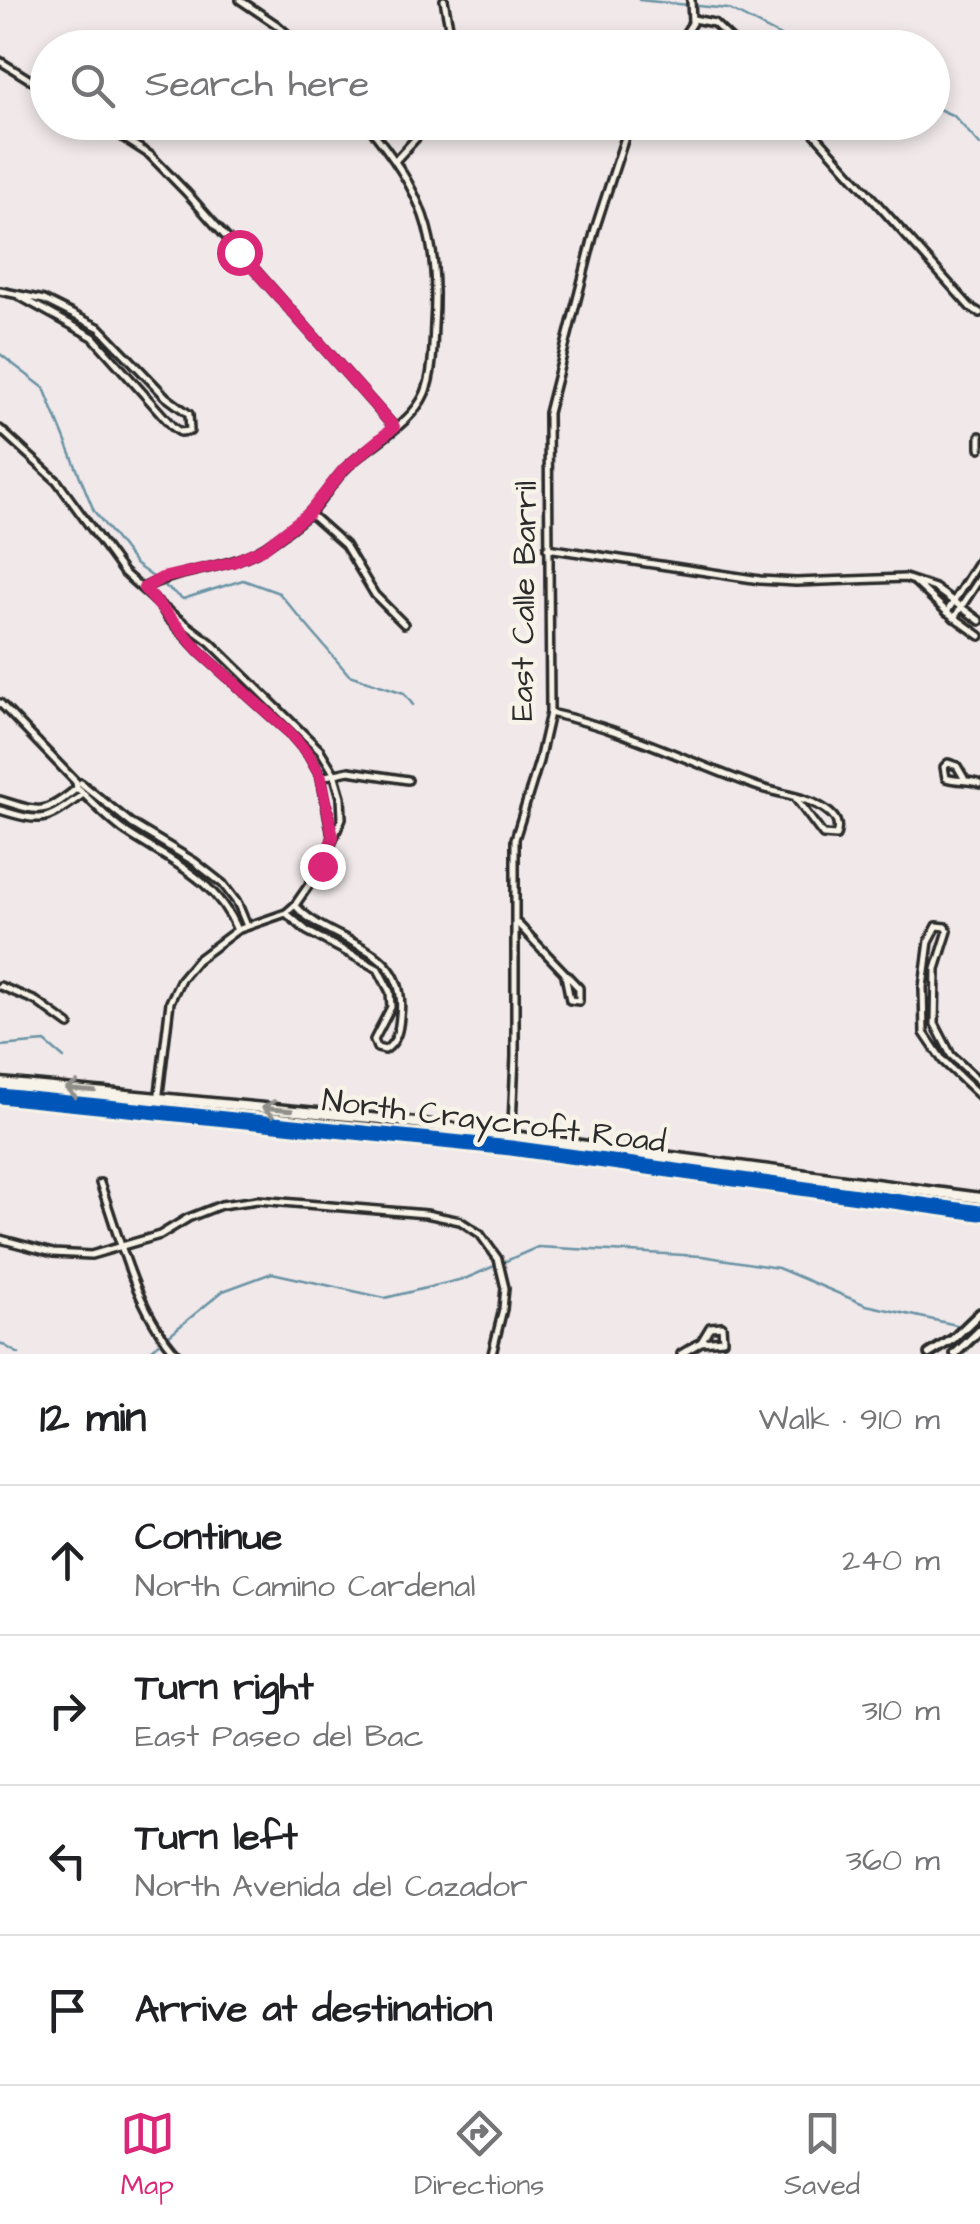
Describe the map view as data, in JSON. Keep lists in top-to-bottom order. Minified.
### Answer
{"streets":{"main road":["North Craycroft Road"],"street":["East Calle Barril"]},"crossings":[["East Calle Barril","North Craycroft Road"]],"page":{"search":"Search here","heading":["12 min","Walk · 910 m"],"list":[["Continue","North Camino Cardenal","240 m"],["Turn right","East Paseo del Bac","310 m"],["Turn left","North Avenida del Cazador","360 m"],"Arrive at destination"],"nav":["Map","Directions","Saved"]}}
